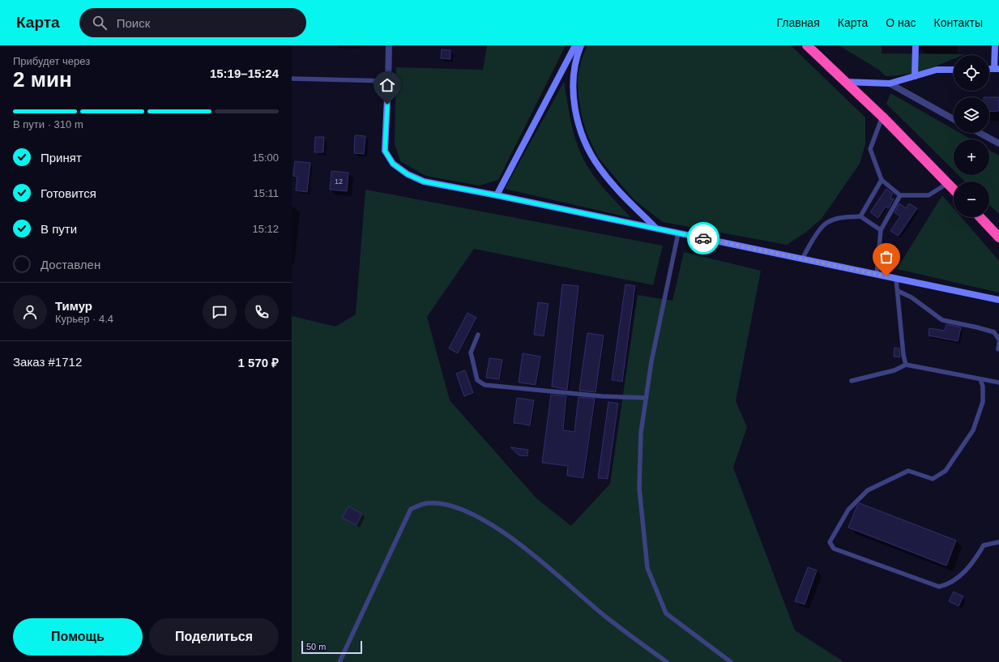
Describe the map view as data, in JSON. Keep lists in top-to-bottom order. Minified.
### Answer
{"house_numbers":["12"],"scale_bar":"50 m","page":{"header":"Карта","search":"Поиск","nav":["Главная","Карта","О нас","Контакты"],"heading":["2 мин","Прибудет через","15:19–15:24"],"panel":["Тимур","Курьер · 4.4","Заказ #1712","1 570 ₽"],"map_buttons":["+","−"],"bar":"В пути · 310 m","list":[["Принят","15:00"],["Готовится","15:11"],["В пути","15:12"],"Доставлен"],"buttons":["Помощь","Поделиться"],"scale":"50 m"}}
